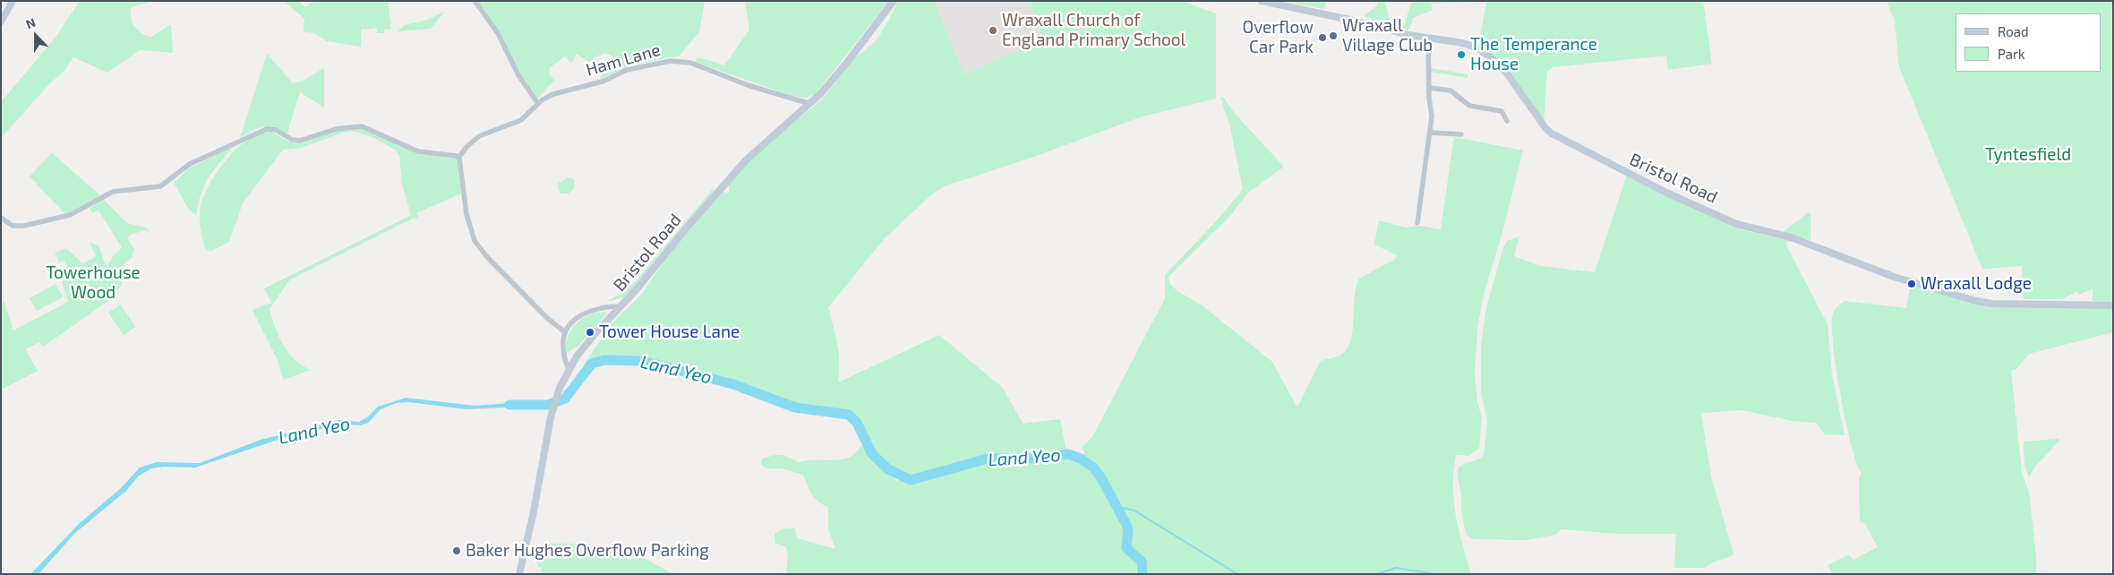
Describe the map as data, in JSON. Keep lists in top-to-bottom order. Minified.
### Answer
{"streets":{"main road":["Bristol Road"],"street":["Ham Lane"]},"crossings":[["Ham Lane","Bristol Road"]],"water":["Land Yeo"],"parks":["Tyntesfield","Towerhouse Wood"],"places":["Wraxall Church of England Primary School","Wraxall Village Club","Overflow Car Park","The Temperance House","Wraxall Lodge","Tower House Lane","Baker Hughes Overflow Parking"],"legend":["Road","Park"],"north":"top"}
